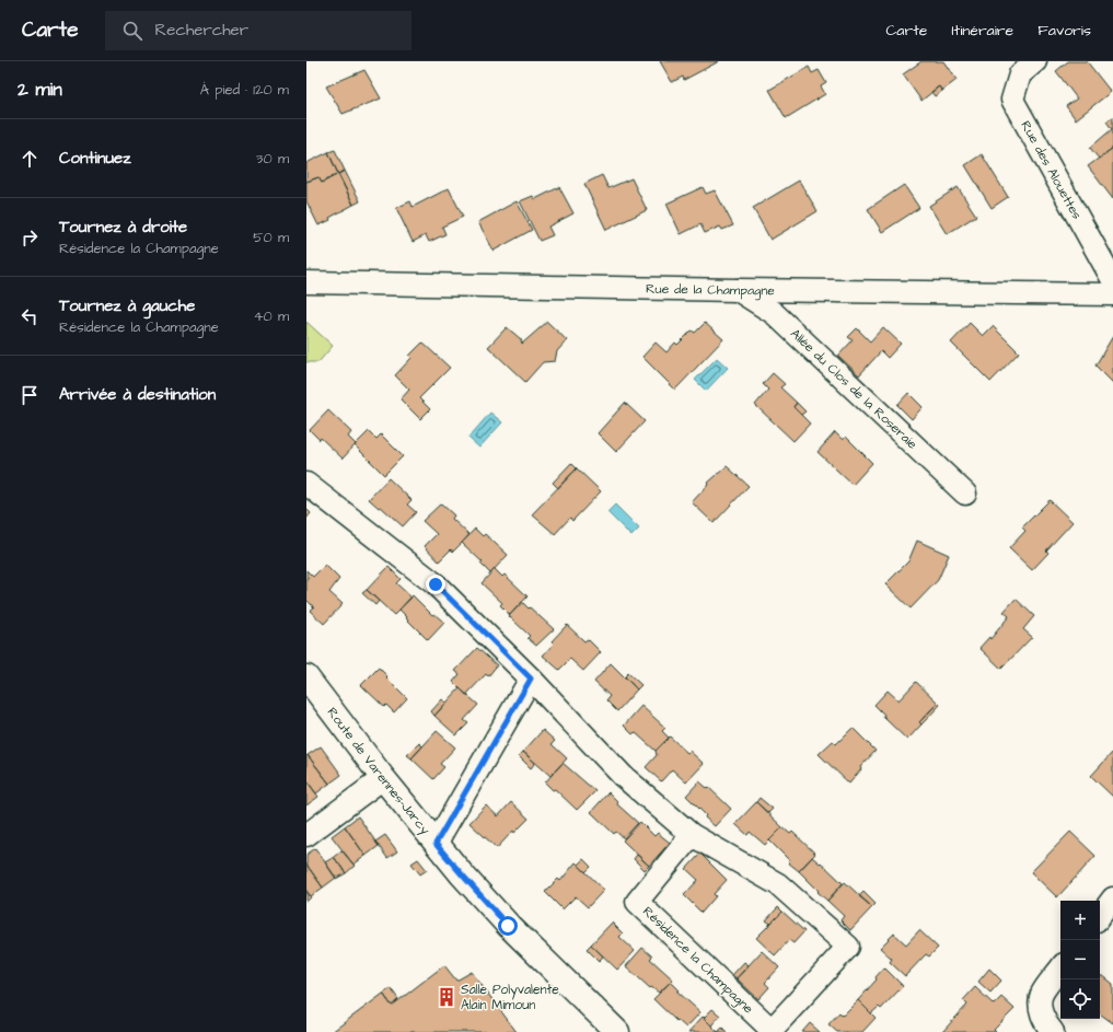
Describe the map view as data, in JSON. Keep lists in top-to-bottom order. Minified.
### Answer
{"streets":{"street":["Rue des Alouettes","Rue de la Champagne","Allée du Clos de la Roseraie","Route de Varennes-Jarcy","Résidence la Champagne"]},"crossings":[["Rue de la Champagne","Allée du Clos de la Roseraie"]],"places":{"building":["Salle Polyvalente Alain Mimoun"]},"page":{"header":"Carte","search":"Rechercher","nav":["Carte","Itinéraire","Favoris"],"heading":["2 min","À pied · 120 m"],"list":[["Continuez","30 m"],["Tournez à droite","Résidence la Champagne","50 m"],["Tournez à gauche","Résidence la Champagne","40 m"],"Arrivée à destination"],"map_buttons":["+","−"]}}
